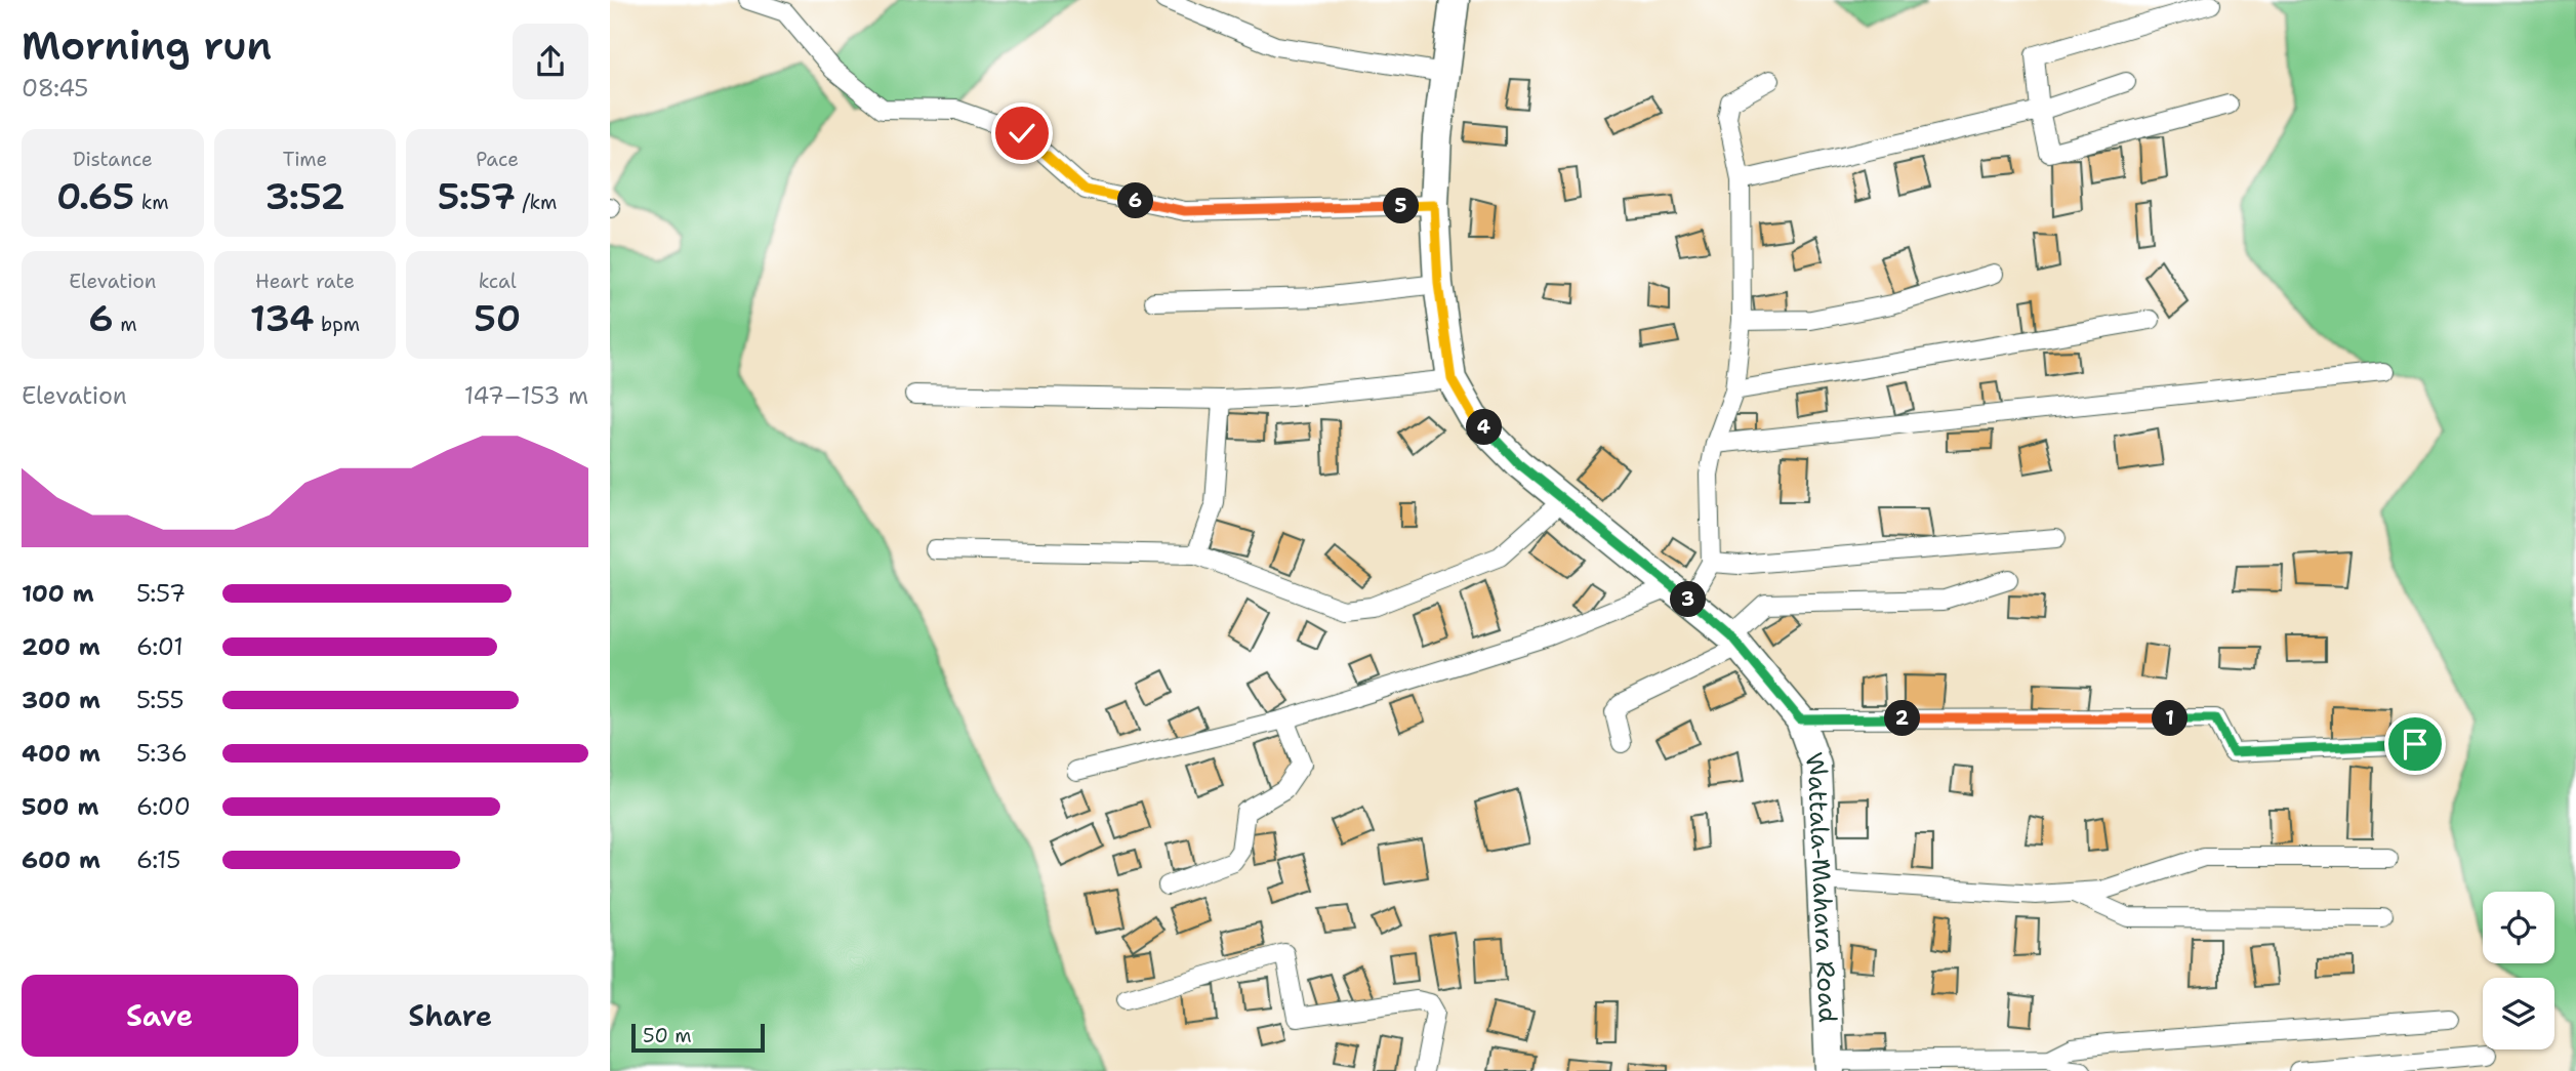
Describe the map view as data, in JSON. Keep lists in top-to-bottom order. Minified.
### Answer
{"streets":{"main road":["Wattala-Mahara Road"]},"scale_bar":"50 m","page":{"heading":["Morning run","08:45"],"stats":[["Distance","0.65 km"],["Time","3:52"],["Pace","5:57 /km"],["Elevation","6 m"],["Heart rate","134 bpm"],["kcal","50"]],"pins":["6","5","4","3","1","2"],"chart":["Elevation","147–153 m"],"list":[{"name":"100 m","note":"5:57"},{"name":"200 m","note":"6:01"},{"name":"300 m","note":"5:55"},{"name":"400 m","note":"5:36"},{"name":"500 m","note":"6:00"},{"name":"600 m","note":"6:15"}],"buttons":["Save","Share"],"scale":"50 m"}}
